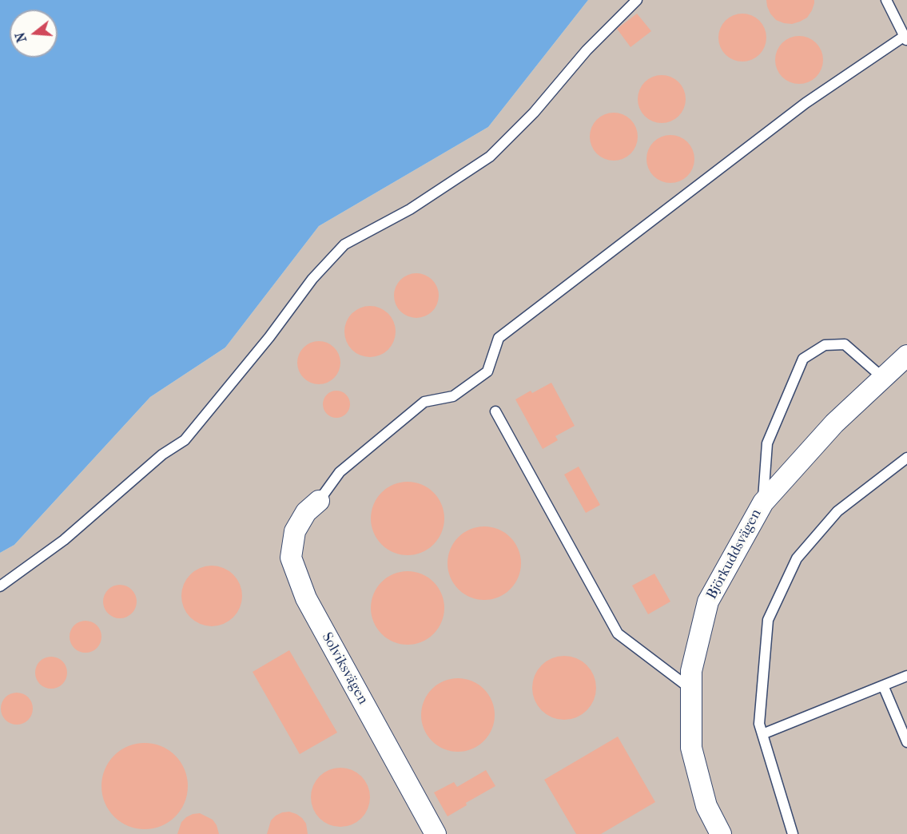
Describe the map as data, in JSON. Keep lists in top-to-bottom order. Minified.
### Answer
{"streets":{"street":["Björkuddsvägen","Solviksvägen"]},"north":"left"}
